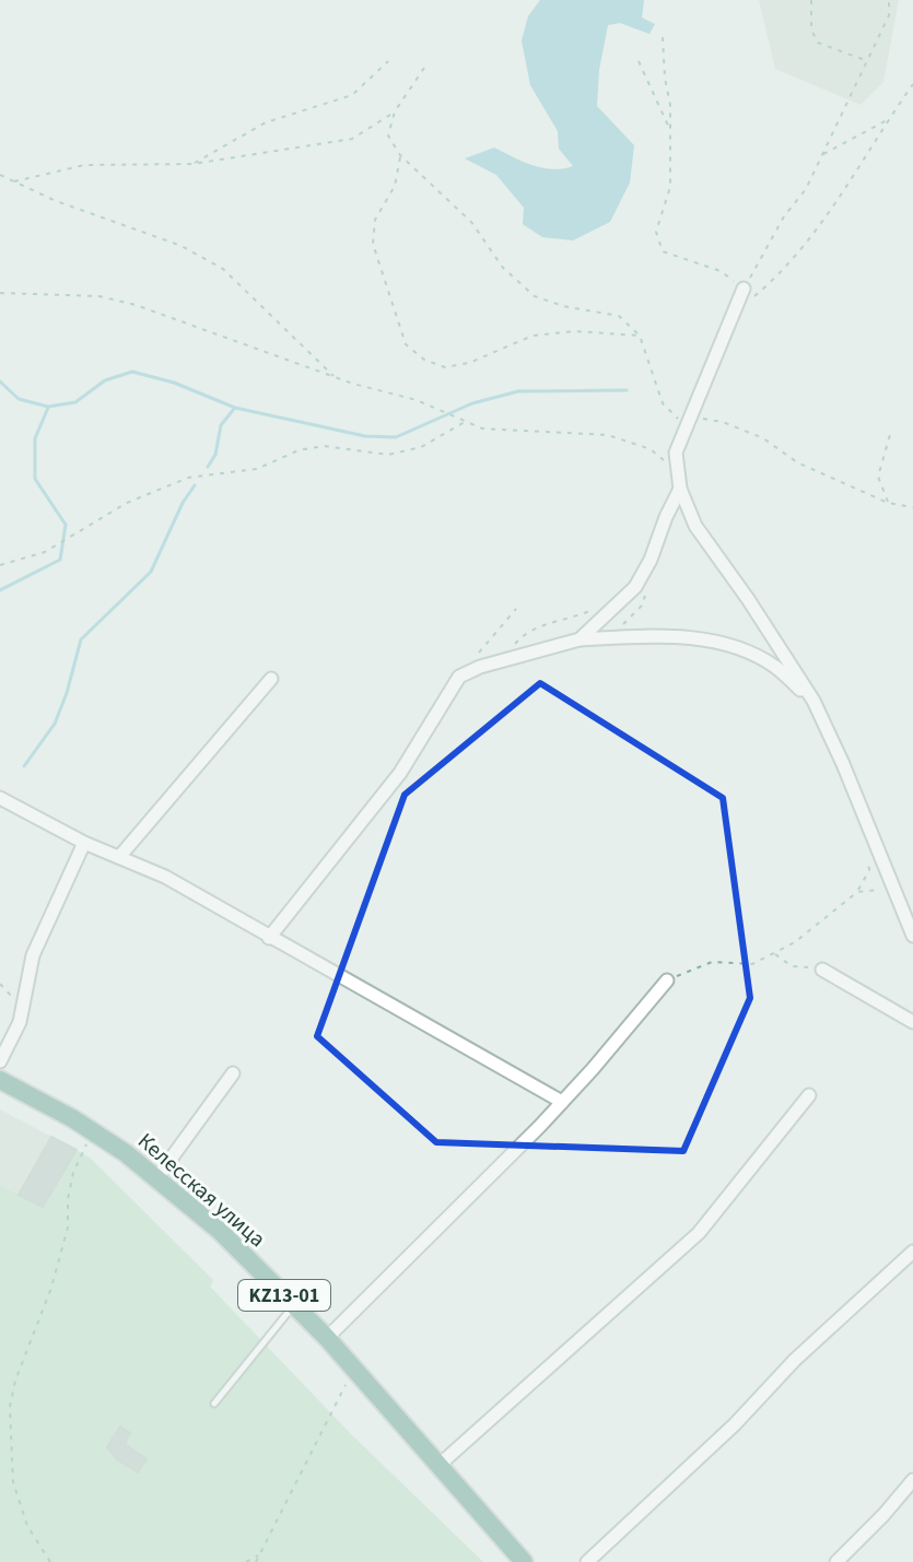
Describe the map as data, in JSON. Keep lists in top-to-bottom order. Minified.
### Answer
{"streets":{"main road":["Келесская улица","KZ13-01"]}}
